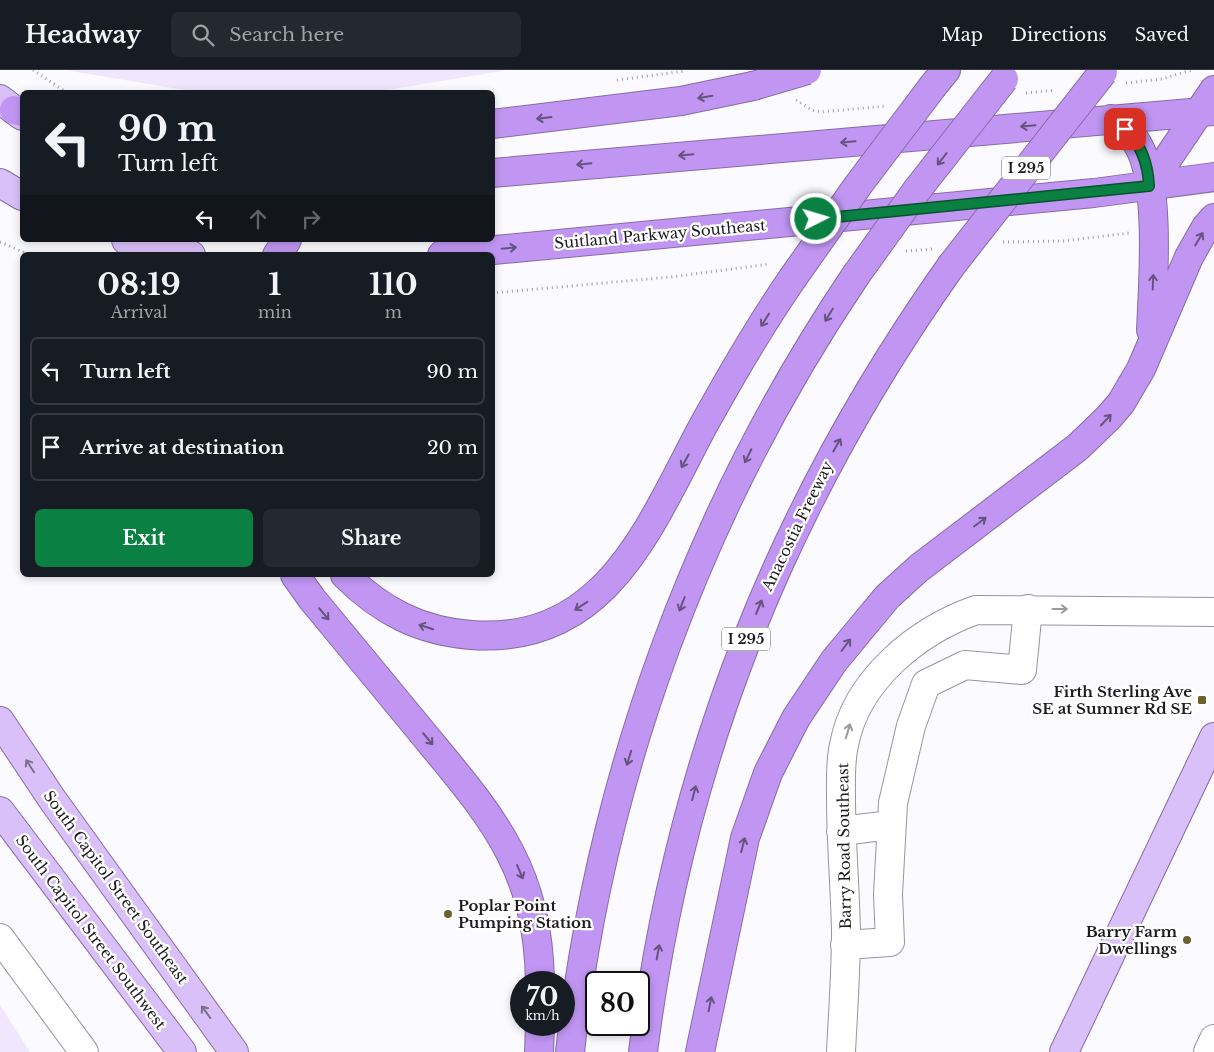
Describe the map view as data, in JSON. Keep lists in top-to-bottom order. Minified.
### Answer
{"streets":{"highway":["I 295","Suitland Parkway Southeast","Anacostia Freeway"],"main road":["South Capitol Street Southeast","South Capitol Street Southwest"],"street":["Barry Road Southeast"]},"one_way":["Barry Road Southeast","South Capitol Street Southeast"],"places":{"transit":["Firth Sterling Ave SE at Sumner Rd SE"],"other":["Poplar Point Pumping Station","Barry Farm Dwellings"]},"page":{"header":"Headway","search":"Search here","nav":["Map","Directions","Saved"],"turn":["90 m","Turn left"],"eta":["08:19","Arrival","1","min","110","m"],"list":[{"name":"Turn left","value":"90 m"},{"name":"Arrive at destination","value":"20 m"}],"buttons":["Exit","Share"],"speed":"70 km/h","limit":"80"}}
